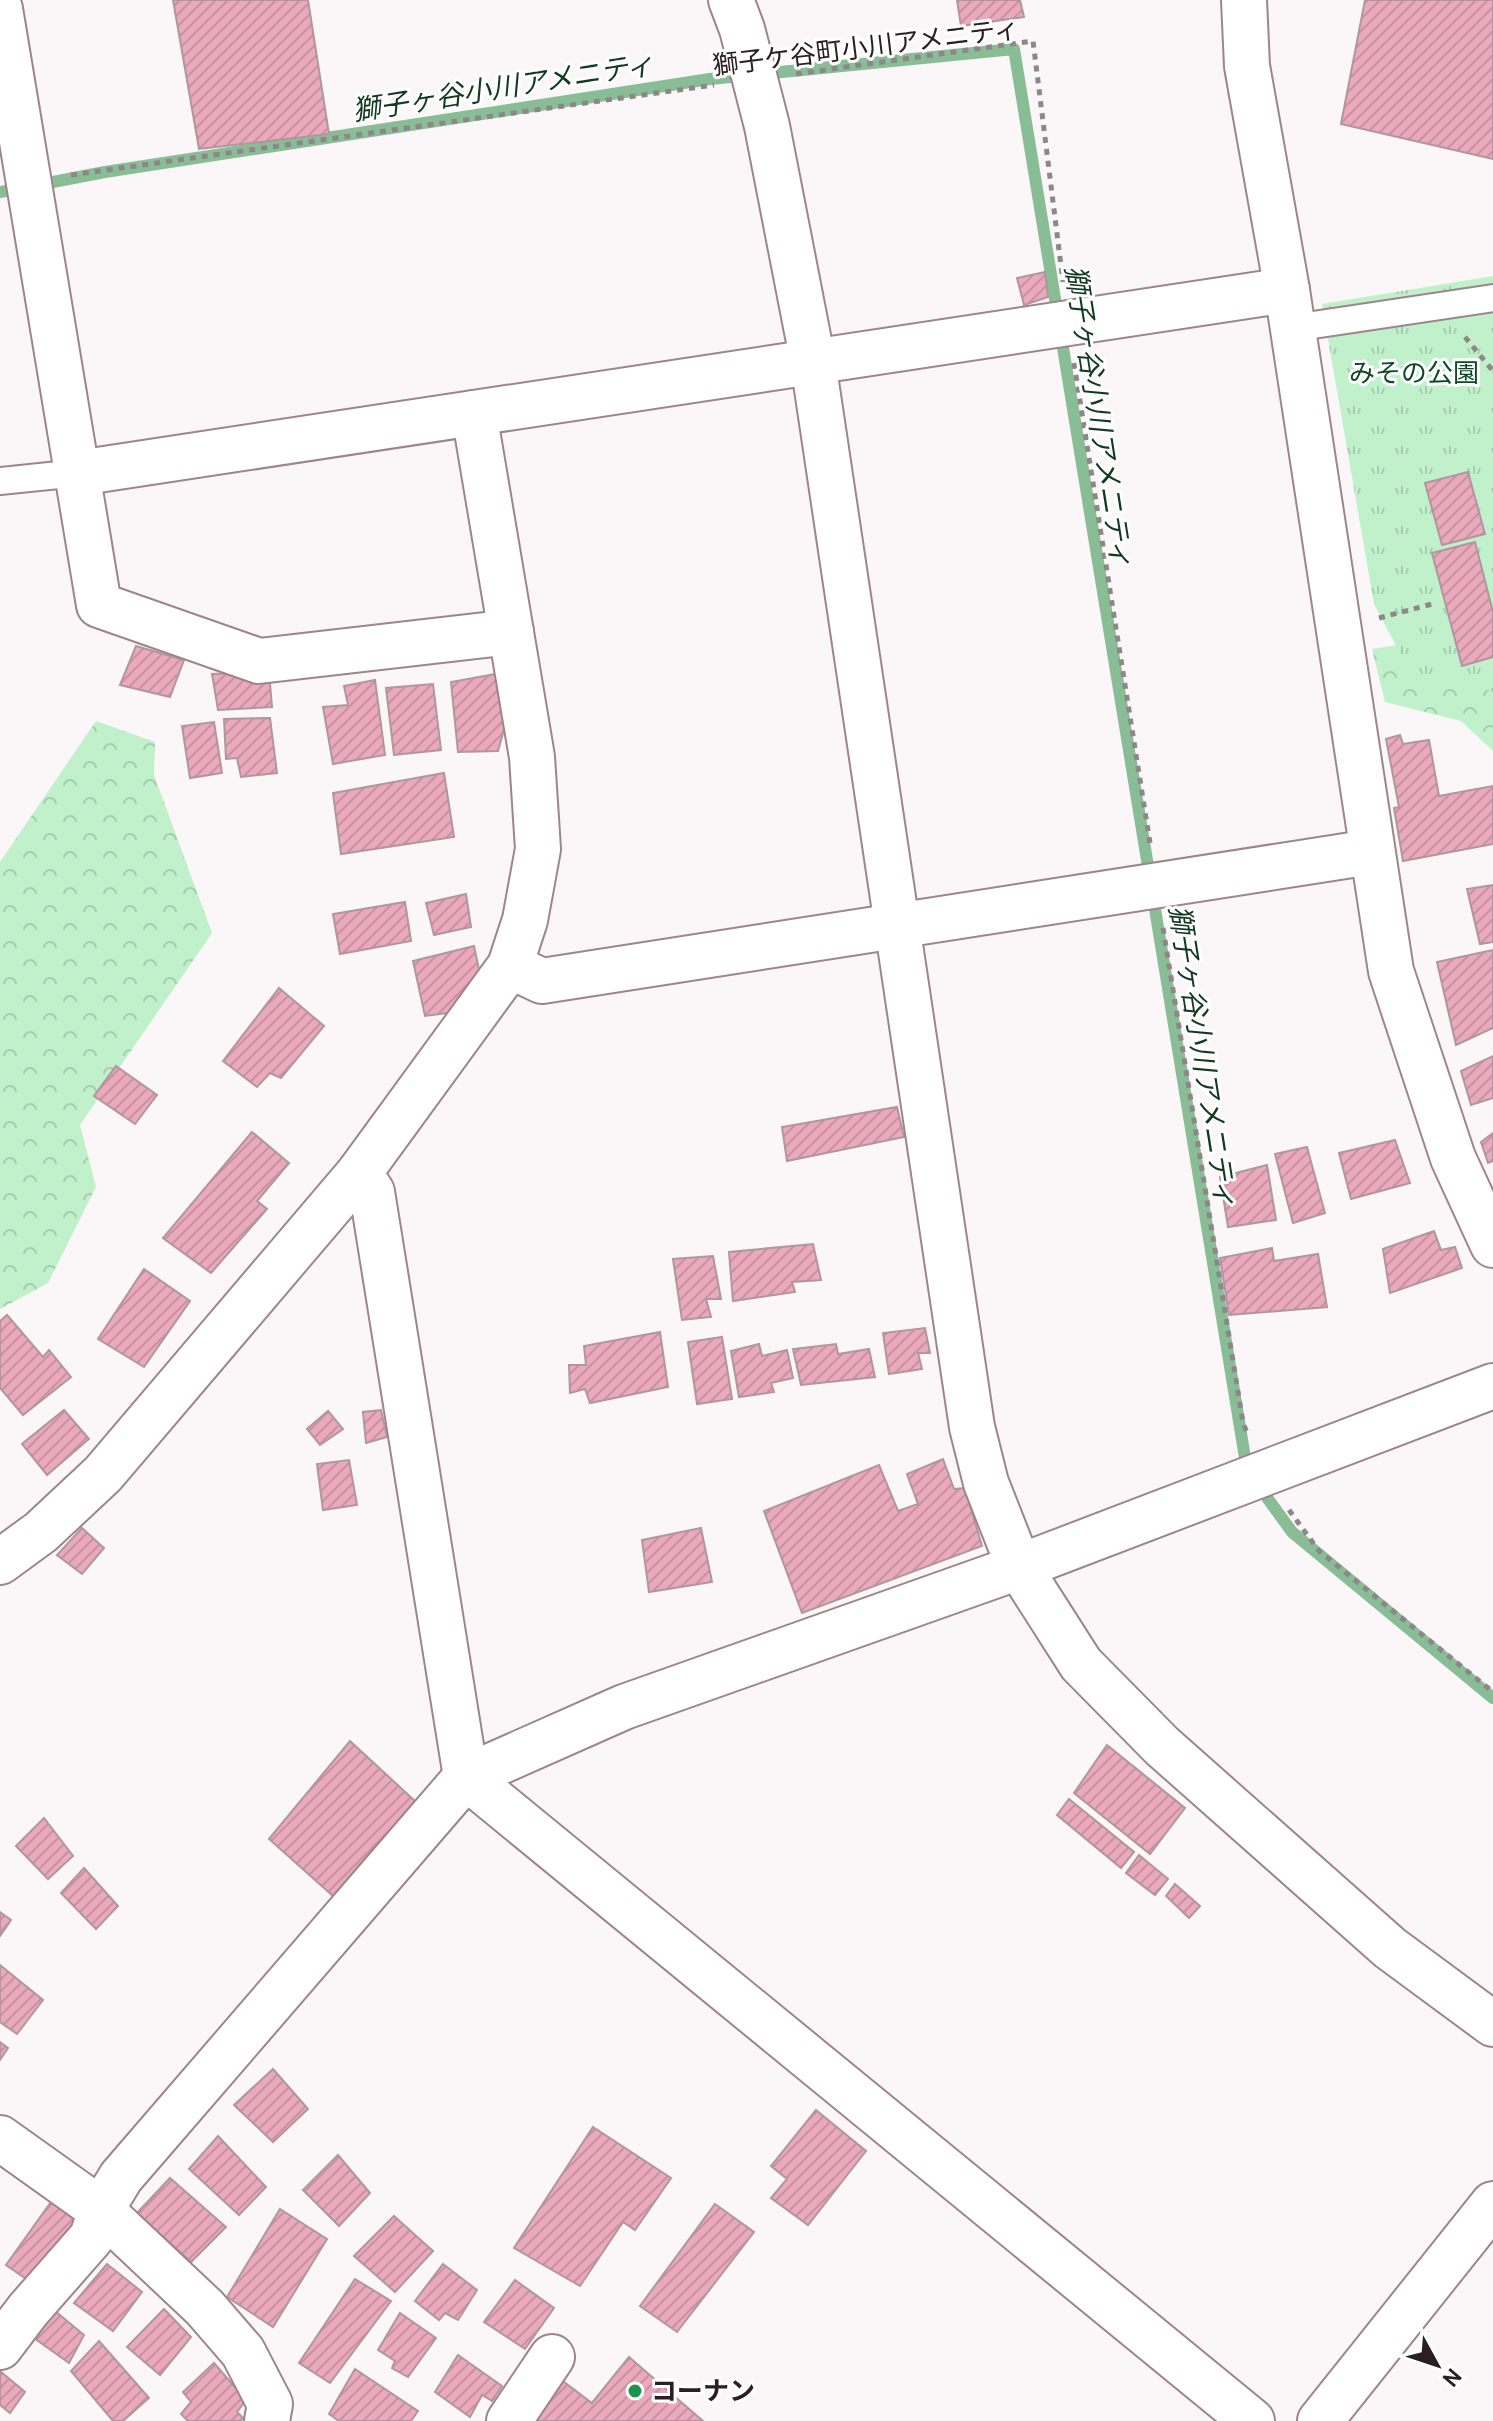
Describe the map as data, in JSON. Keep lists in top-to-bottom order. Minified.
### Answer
{"streets":{"path":["獅子ケ谷町小川アメニティ"]},"water":["獅子ヶ谷小川アメニティ"],"parks":["みその公園"],"places":["コーナン"],"north":"bottom right"}
